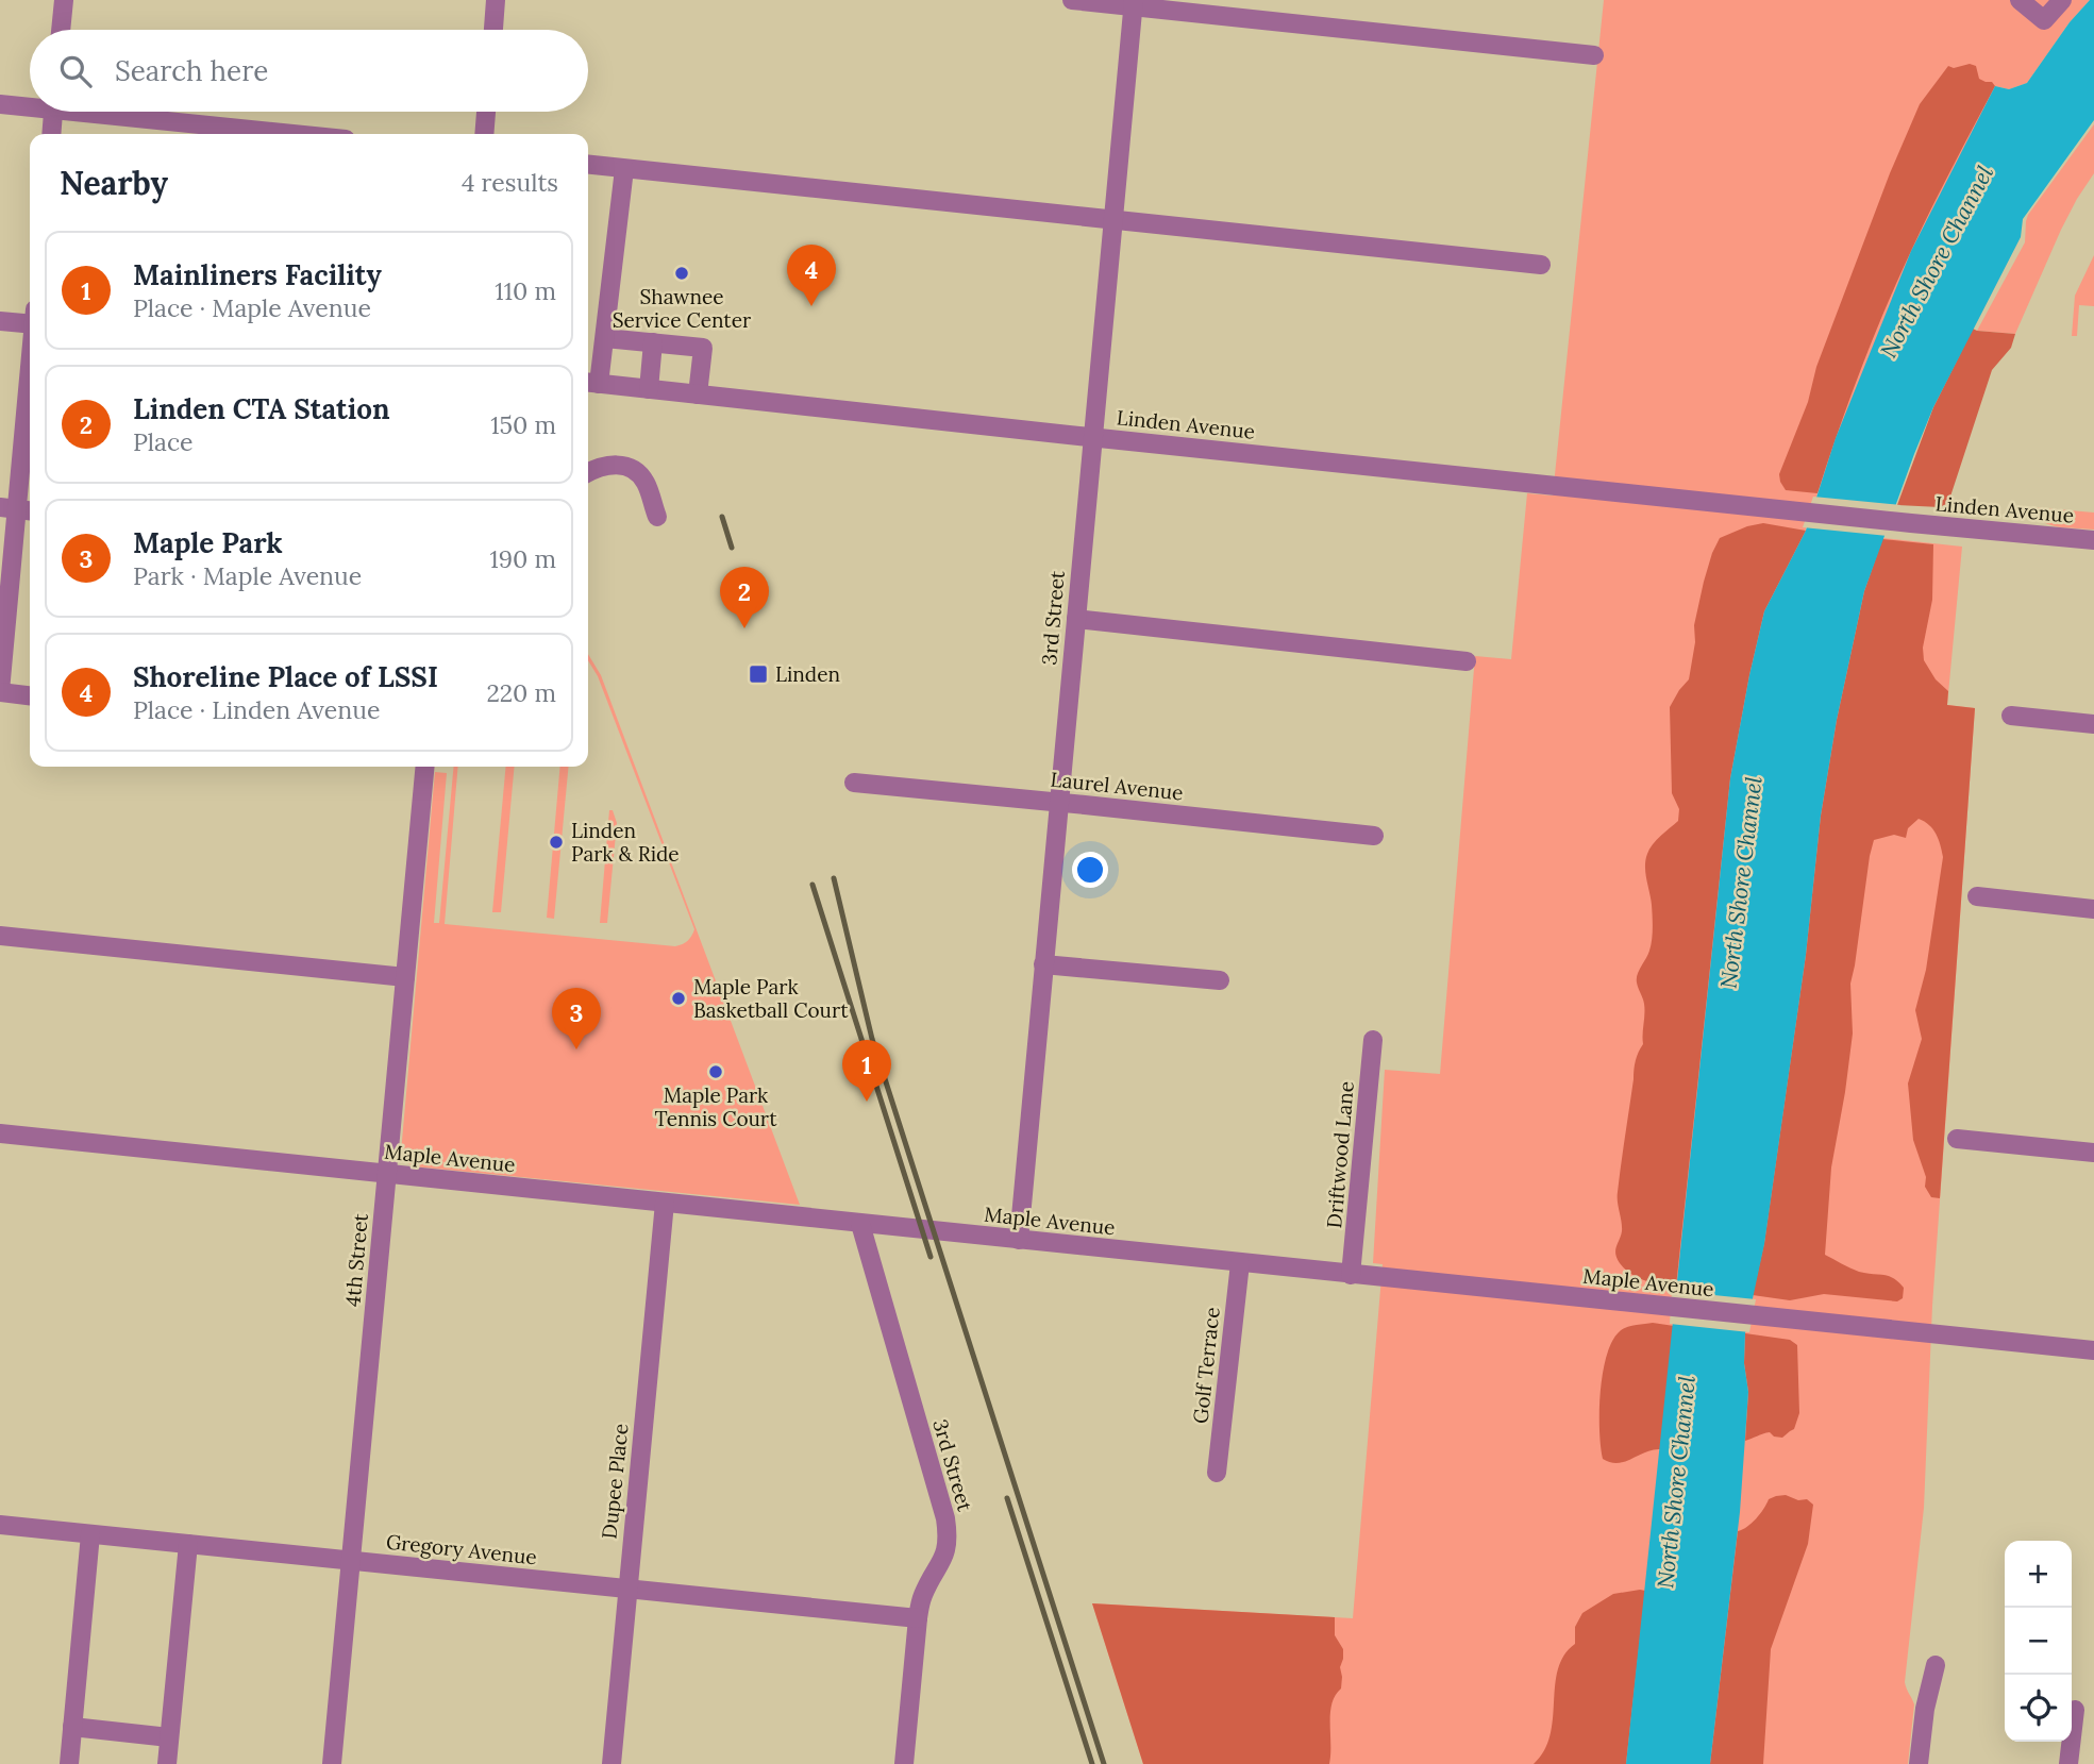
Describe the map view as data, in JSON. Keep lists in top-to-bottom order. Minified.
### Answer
{"streets":{"street":["Linden Avenue","3rd Street","Laurel Avenue","Driftwood Lane","Maple Avenue","4th Street","Golf Terrace","Dupee Place","Gregory Avenue"]},"crossings":[["Linden Avenue","3rd Street"],["3rd Street","Laurel Avenue"],["3rd Street","Maple Avenue"],["3rd Street","Gregory Avenue"],["Driftwood Lane","Maple Avenue"],["Maple Avenue","4th Street"],["Maple Avenue","Golf Terrace"],["Maple Avenue","Dupee Place"],["4th Street","Gregory Avenue"],["Dupee Place","Gregory Avenue"]],"water":["North Shore Channel"],"places":{"other":["Shawnee Service Center","Linden Park & Ride","Maple Park Basketball Court","Maple Park Tennis Court"],"transit":["Linden"]},"page":{"search":"Search here","heading":["Nearby","4 results"],"list":[{"mark":"1","name":"Mainliners Facility","note":"Place · Maple Avenue","value":"110 m"},{"mark":"2","name":"Linden CTA Station","note":"Place","value":"150 m"},{"mark":"3","name":"Maple Park","note":"Park · Maple Avenue","value":"190 m"},{"mark":"4","name":"Shoreline Place of LSSI","note":"Place · Linden Avenue","value":"220 m"}],"pins":["4","2","3","1"],"map_buttons":["+","−"]}}
